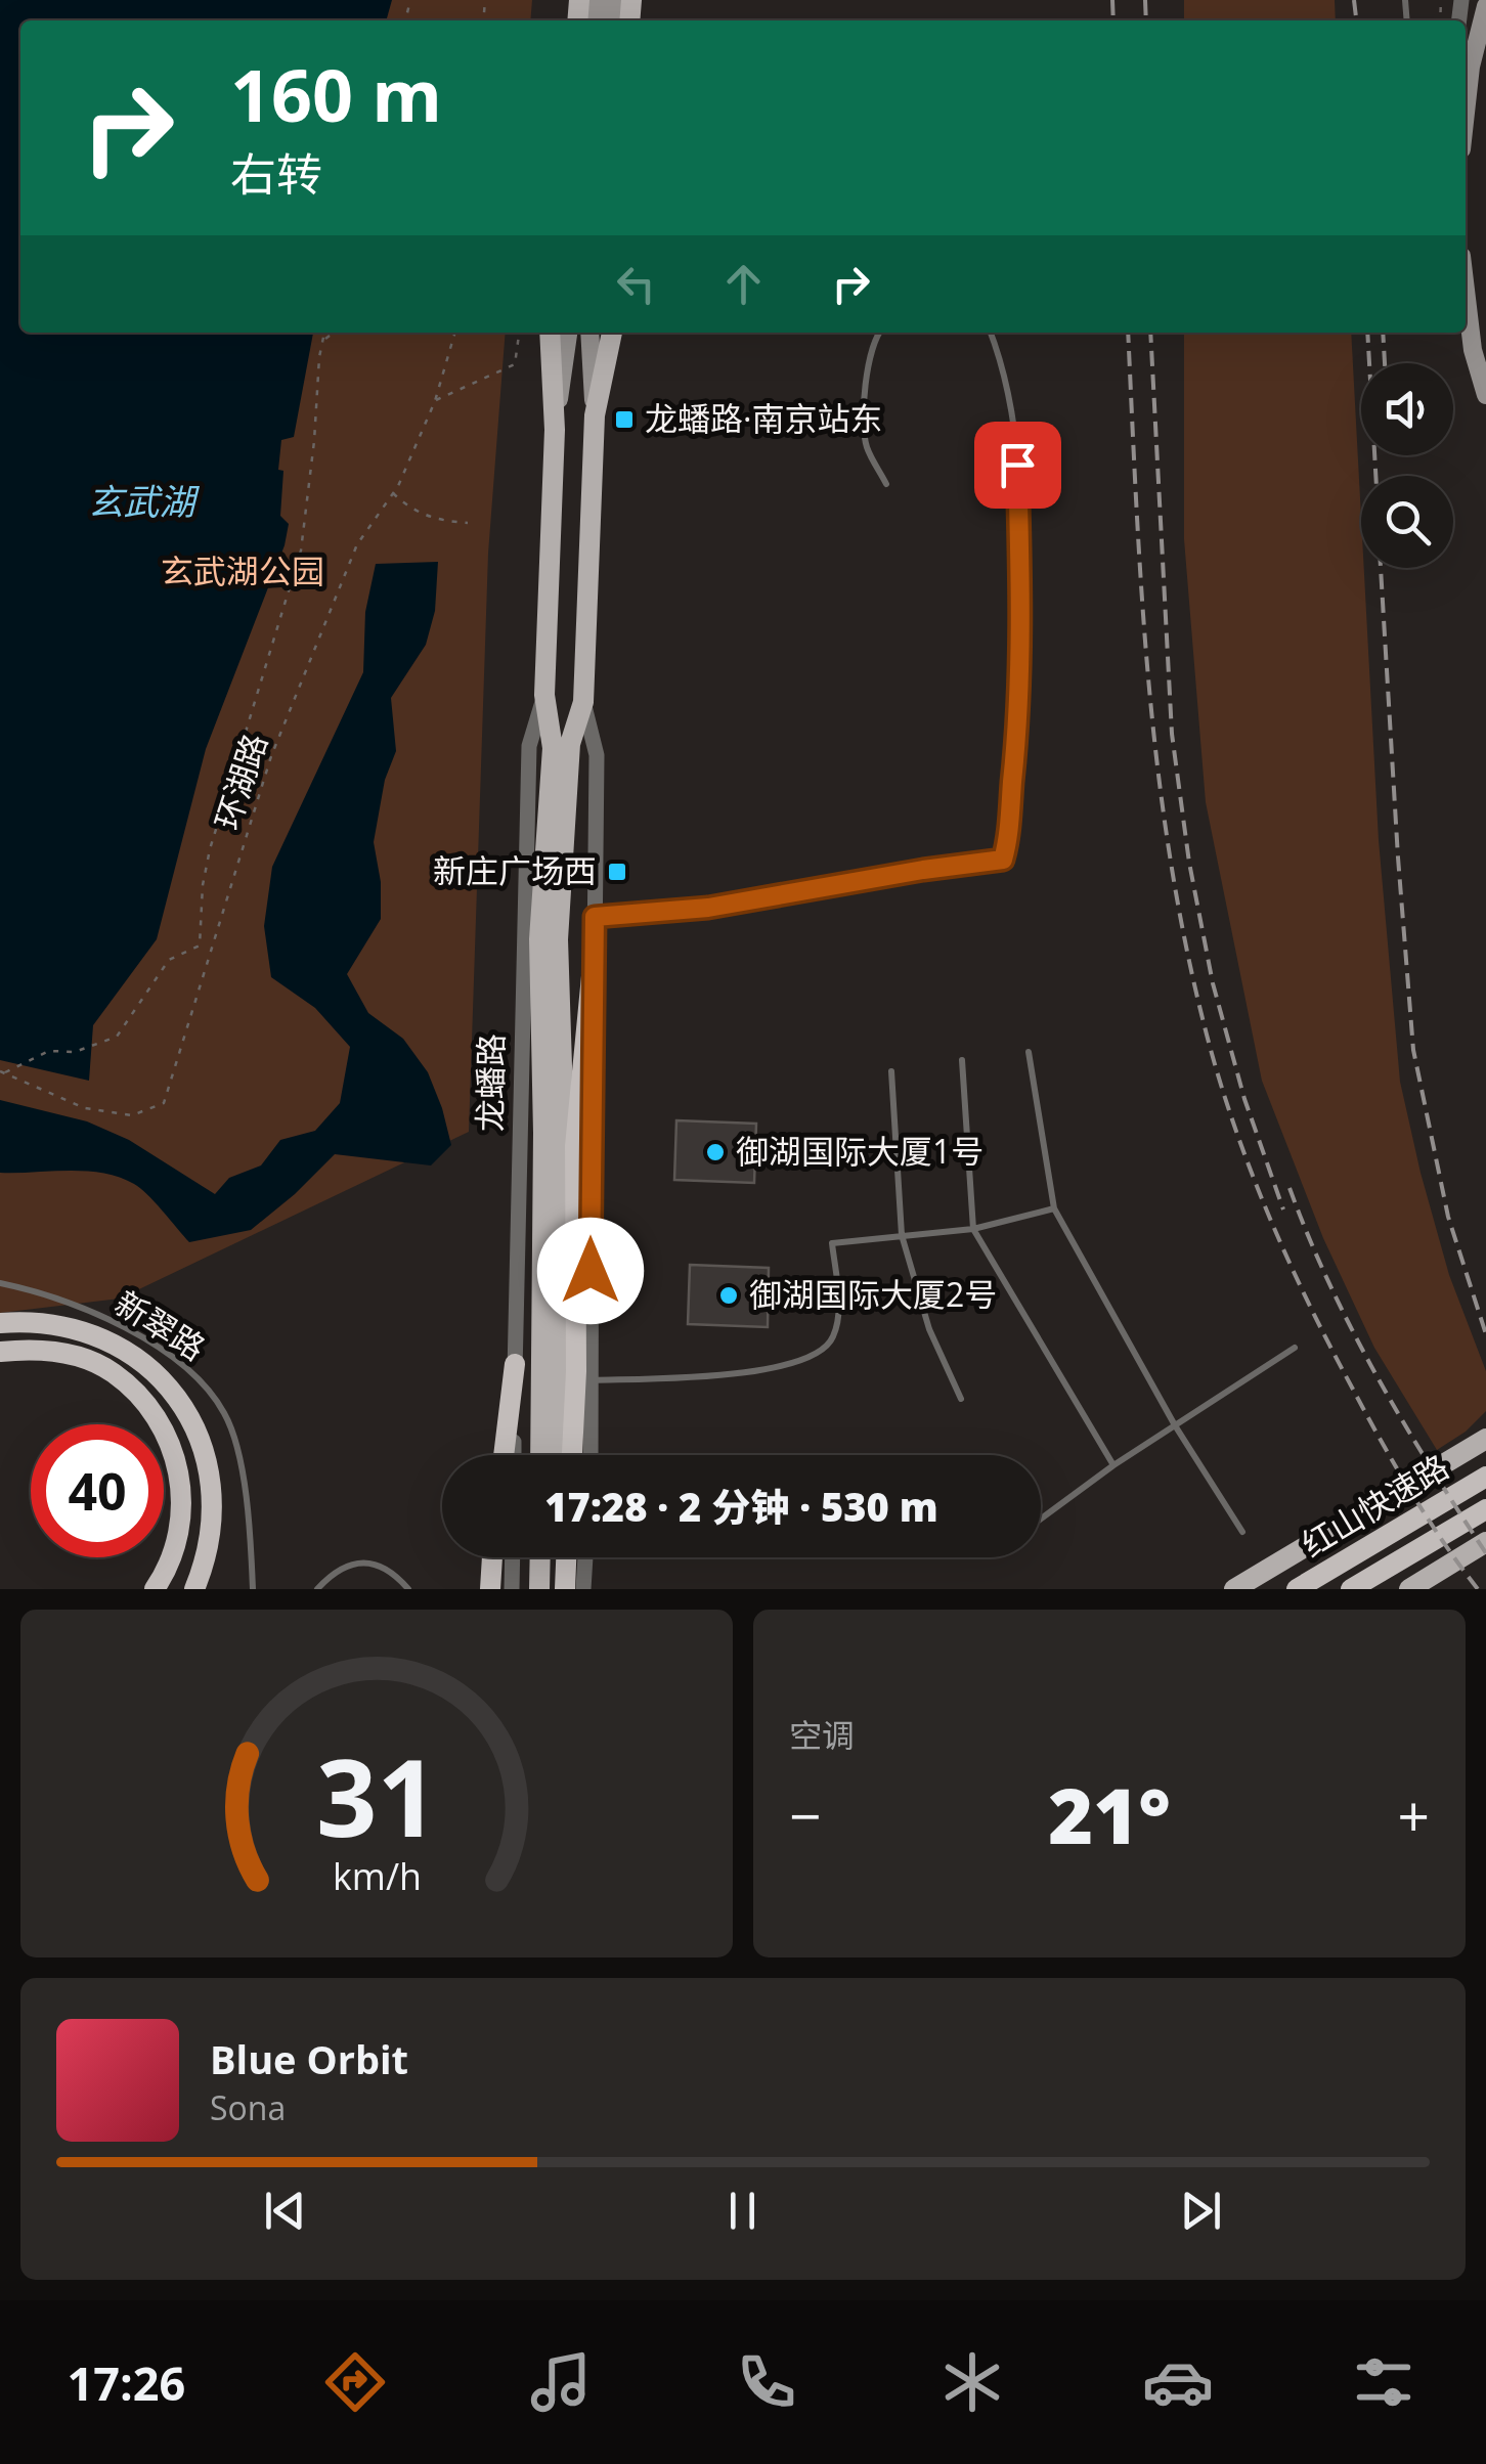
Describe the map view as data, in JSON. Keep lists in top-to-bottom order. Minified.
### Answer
{"streets":{"highway":["红山快速路"],"main road":["龙蟠路"],"lane":["新翠路"],"path":["环湖路"]},"water":["玄武湖"],"parks":["玄武湖公园"],"places":{"transit":["龙蟠路·南京站东","新庄广场西"],"other":["御湖国际大厦1号","御湖国际大厦2号"]},"page":{"turn":["160 m","右转"],"limit":"40","trip":"17:28 · 2 分钟 · 530 m","tile":"空调","heat":["−","21°","+"],"song":["Blue Orbit","Sona"],"tabs":"17:26","gauge":["31","km/h"]}}
